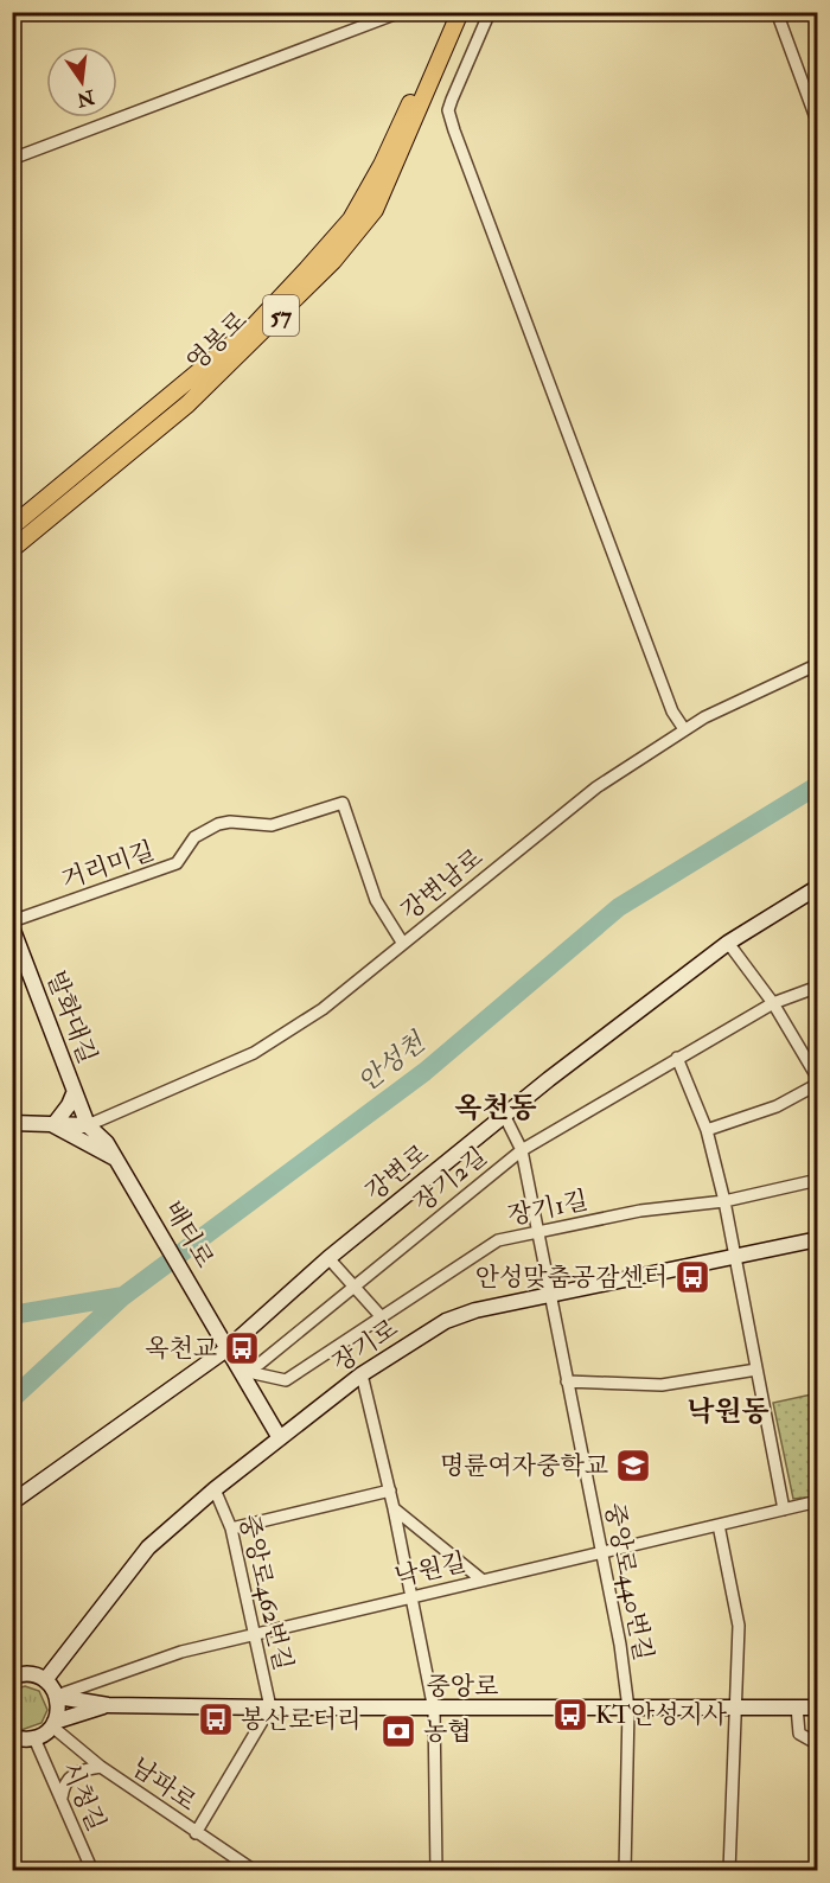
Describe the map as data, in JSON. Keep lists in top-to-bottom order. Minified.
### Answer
{"streets":{"main road":["57","영봉로","발화대길","강변로","배티로","장기로","중앙로"],"street":["거리미길","강변남로","장기2길","장기1길","낙원길","중앙로440번길","중앙로462번길","남파로","시청길"]},"crossings":[["거리미길","강변남로"],["거리미길","발화대길"],["강변남로","발화대길"],["강변남로","배티로"],["발화대길","배티로"],["강변로","배티로"],["강변로","중앙로440번길"],["장기2길","장기1길"],["장기2길","배티로"],["장기2길","중앙로440번길"],["장기1길","배티로"],["장기1길","중앙로440번길"],["배티로","장기로"],["장기로","중앙로440번길"],["장기로","중앙로462번길"],["낙원길","중앙로440번길"],["낙원길","중앙로462번길"],["낙원길","중앙로"],["중앙로440번길","중앙로"],["중앙로462번길","중앙로"],["중앙로","남파로"]],"districts":["옥천동","낙원동"],"water":["안성천"],"places":{"bus stop":["안성맞춤공감센터","옥천교","KT안성지사","봉산로터리"],"school or university":["명륜여자중학교"],"bank":["농협"]},"north":"bottom"}
